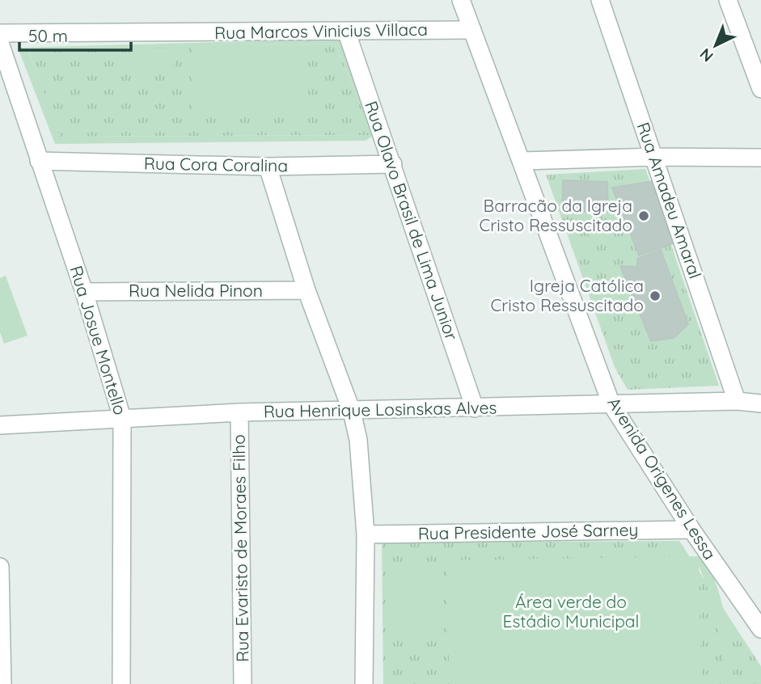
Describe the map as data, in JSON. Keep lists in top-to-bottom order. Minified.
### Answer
{"streets":{"street":["Rua Marcos Vinicius Villaca","Rua Cora Coralina","Rua Amadeu Amaral","Rua Olavo Brasil de Lima Junior","Rua Nelida Pinon","Rua Josue Montello","Rua Henrique Losinskas Alves","Avenida Origenes Lessa","Rua Presidente José Sarney","Rua Evaristo de Moraes Filho"]},"crossings":[["Rua Marcos Vinicius Villaca","Rua Olavo Brasil de Lima Junior"],["Rua Marcos Vinicius Villaca","Avenida Origenes Lessa"],["Rua Cora Coralina","Rua Olavo Brasil de Lima Junior"],["Rua Cora Coralina","Rua Josue Montello"],["Rua Amadeu Amaral","Rua Henrique Losinskas Alves"],["Rua Olavo Brasil de Lima Junior","Rua Henrique Losinskas Alves"],["Rua Nelida Pinon","Rua Josue Montello"],["Rua Josue Montello","Rua Henrique Losinskas Alves"],["Rua Henrique Losinskas Alves","Avenida Origenes Lessa"],["Rua Henrique Losinskas Alves","Rua Evaristo de Moraes Filho"],["Avenida Origenes Lessa","Rua Presidente José Sarney"]],"parks":["Área verde do Estádio Municipal"],"places":["Barracão da Igreja Cristo Ressuscitado","Igreja Católica Cristo Ressuscitado"],"scale_bar":"50 m","north":"bottom left"}
